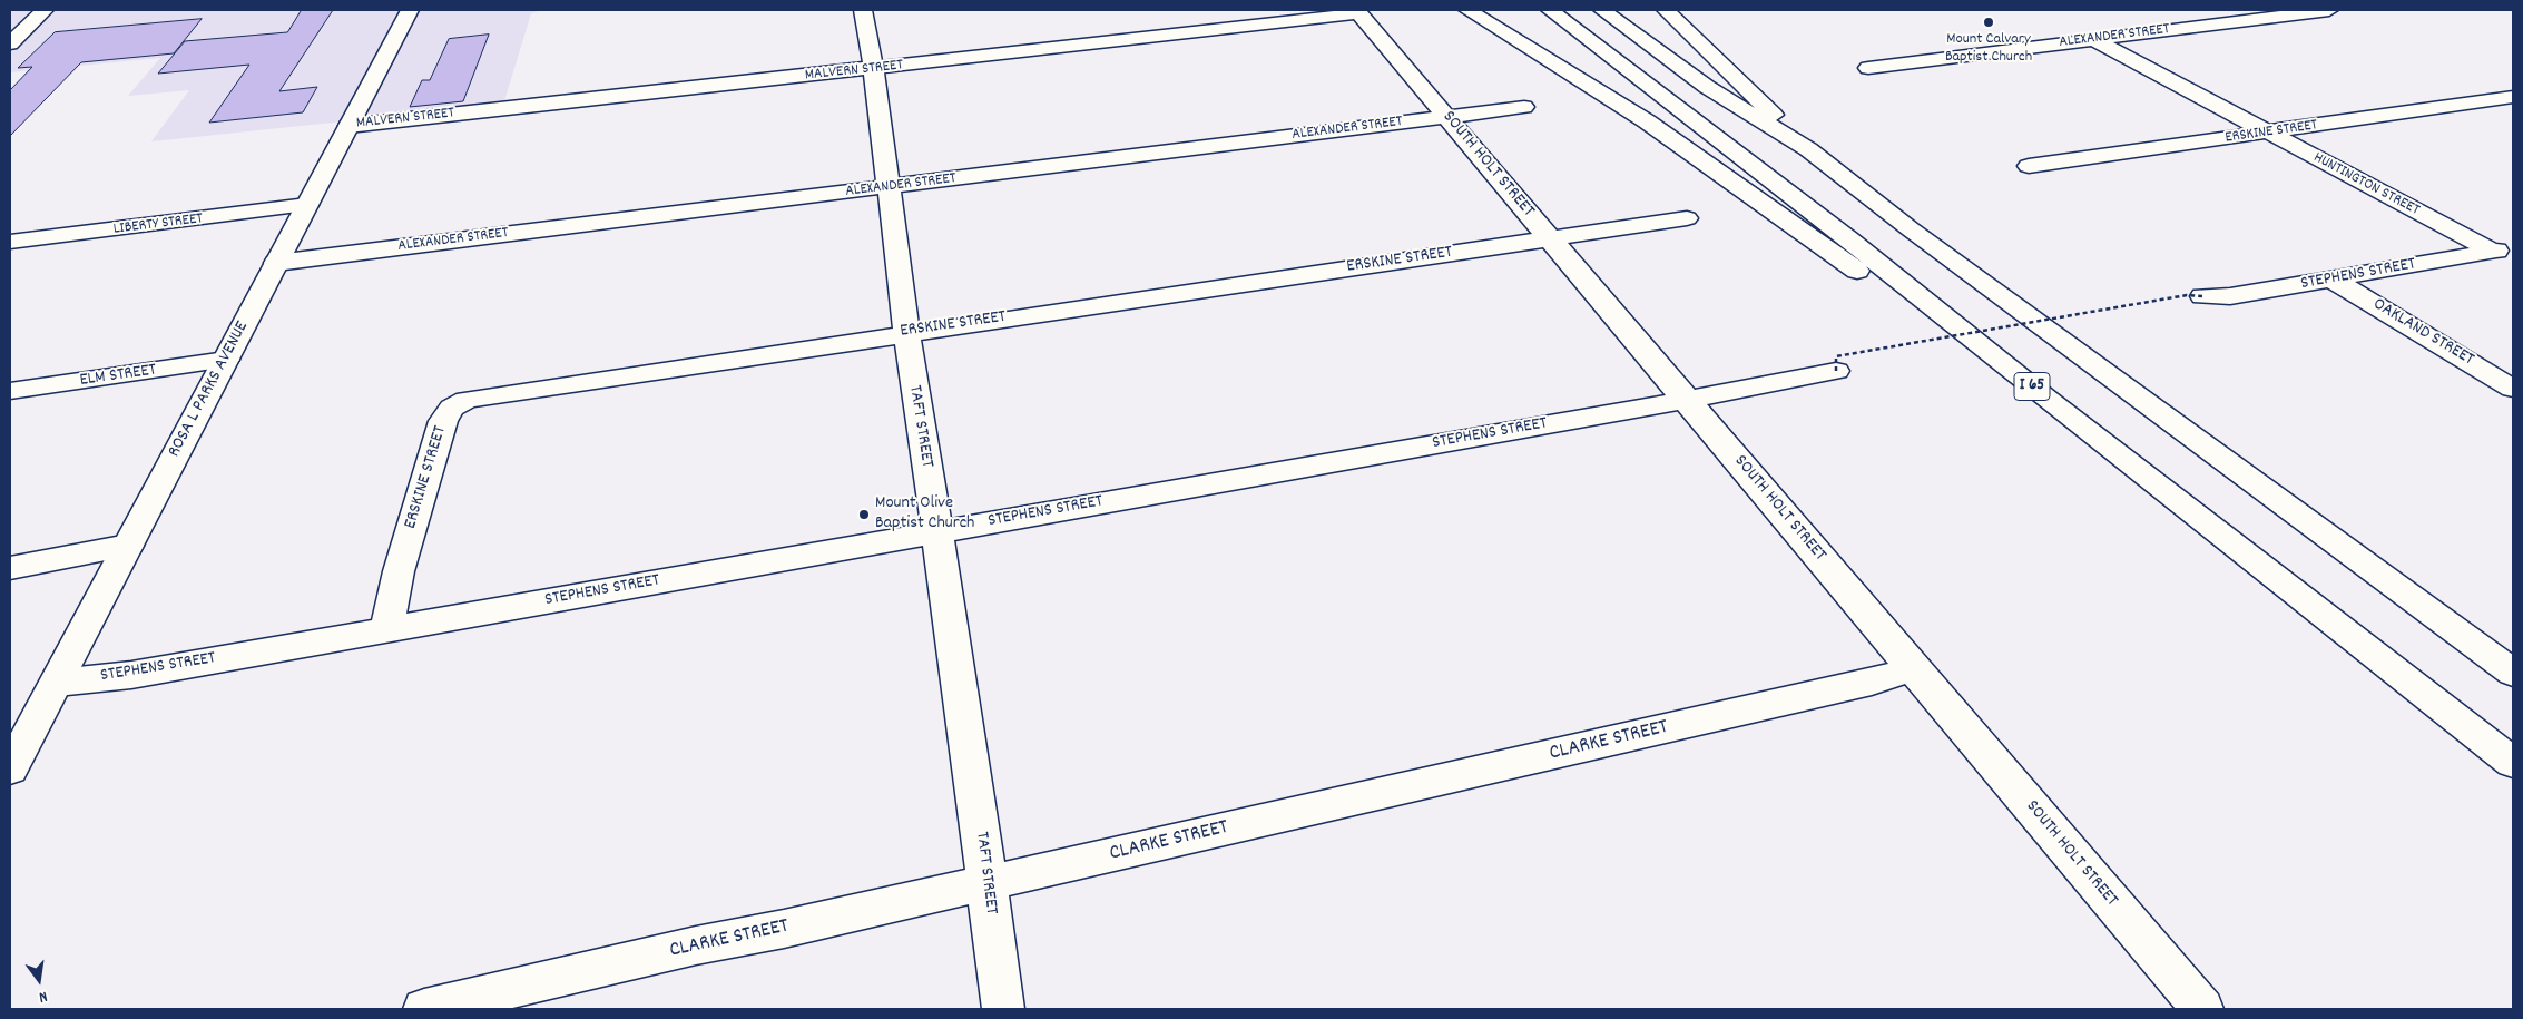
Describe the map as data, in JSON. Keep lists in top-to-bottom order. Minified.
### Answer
{"streets":{"main road":["ALEXANDER STREET","MALVERN STREET","ERSKINE STREET","SOUTH HOLT STREET","HUNTINGTON STREET","LIBERTY STREET","STEPHENS STREET","OAKLAND STREET","ELM STREET","I 65","ROSA L PARKS AVENUE","TAFT STREET","CLARKE STREET"]},"crossings":[["ALEXANDER STREET","SOUTH HOLT STREET"],["ALEXANDER STREET","HUNTINGTON STREET"],["ALEXANDER STREET","ROSA L PARKS AVENUE"],["ALEXANDER STREET","TAFT STREET"],["MALVERN STREET","SOUTH HOLT STREET"],["MALVERN STREET","ROSA L PARKS AVENUE"],["MALVERN STREET","TAFT STREET"],["ERSKINE STREET","SOUTH HOLT STREET"],["ERSKINE STREET","HUNTINGTON STREET"],["ERSKINE STREET","STEPHENS STREET"],["ERSKINE STREET","TAFT STREET"],["SOUTH HOLT STREET","STEPHENS STREET"],["SOUTH HOLT STREET","CLARKE STREET"],["HUNTINGTON STREET","STEPHENS STREET"],["LIBERTY STREET","ROSA L PARKS AVENUE"],["STEPHENS STREET","OAKLAND STREET"],["STEPHENS STREET","ROSA L PARKS AVENUE"],["STEPHENS STREET","TAFT STREET"],["ELM STREET","ROSA L PARKS AVENUE"],["TAFT STREET","CLARKE STREET"]],"places":["Mount Calvary Baptist Church","Mount Olive Baptist Church"],"north":"bottom"}
